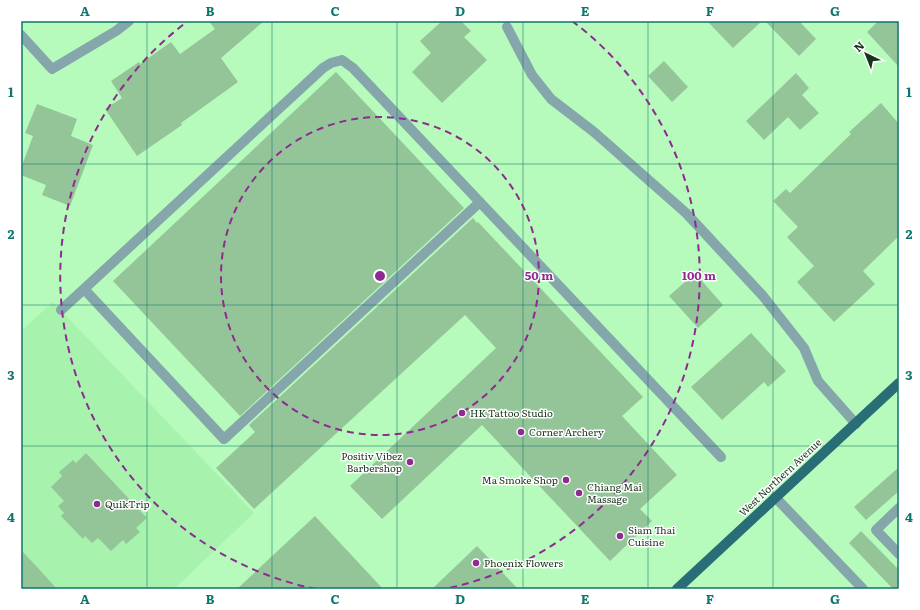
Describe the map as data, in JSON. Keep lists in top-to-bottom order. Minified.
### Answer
{"streets":{"main road":["West Northern Avenue"]},"places":["HK Tattoo Studio","Corner Archery","Positiv Vibez Barbershop","Ma Smoke Shop","Chiang Mai Massage","QuikTrip","Siam Thai Cuisine","Phoenix Flowers"],"north":"top left","grid":{"columns":["A","B","C","D","E","F","G"],"rows":["1","2","3","4"]},"rings":["50 m","100 m"]}
